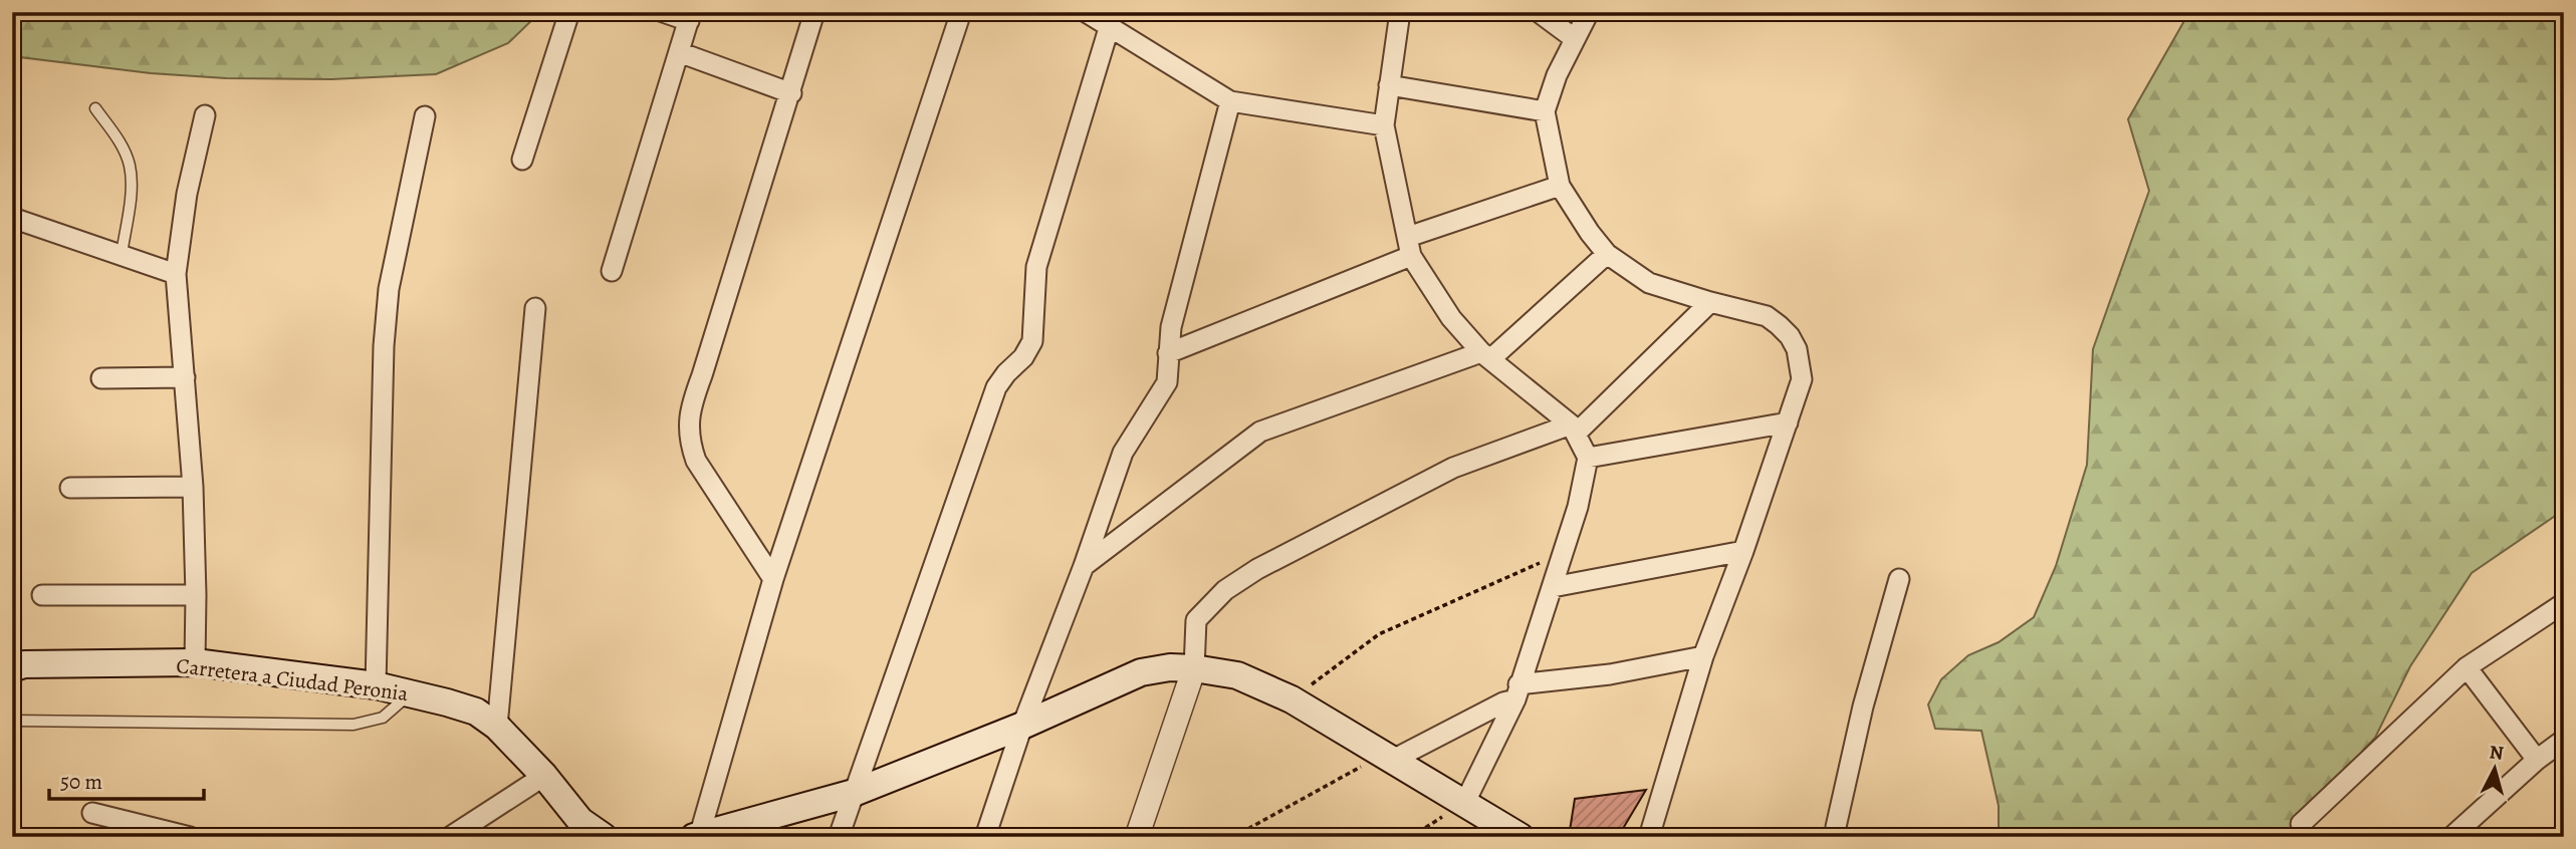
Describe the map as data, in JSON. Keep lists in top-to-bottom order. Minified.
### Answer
{"streets":{"main road":["Carretera a Ciudad Peronia"]},"scale_bar":"50 m","north":"top"}
